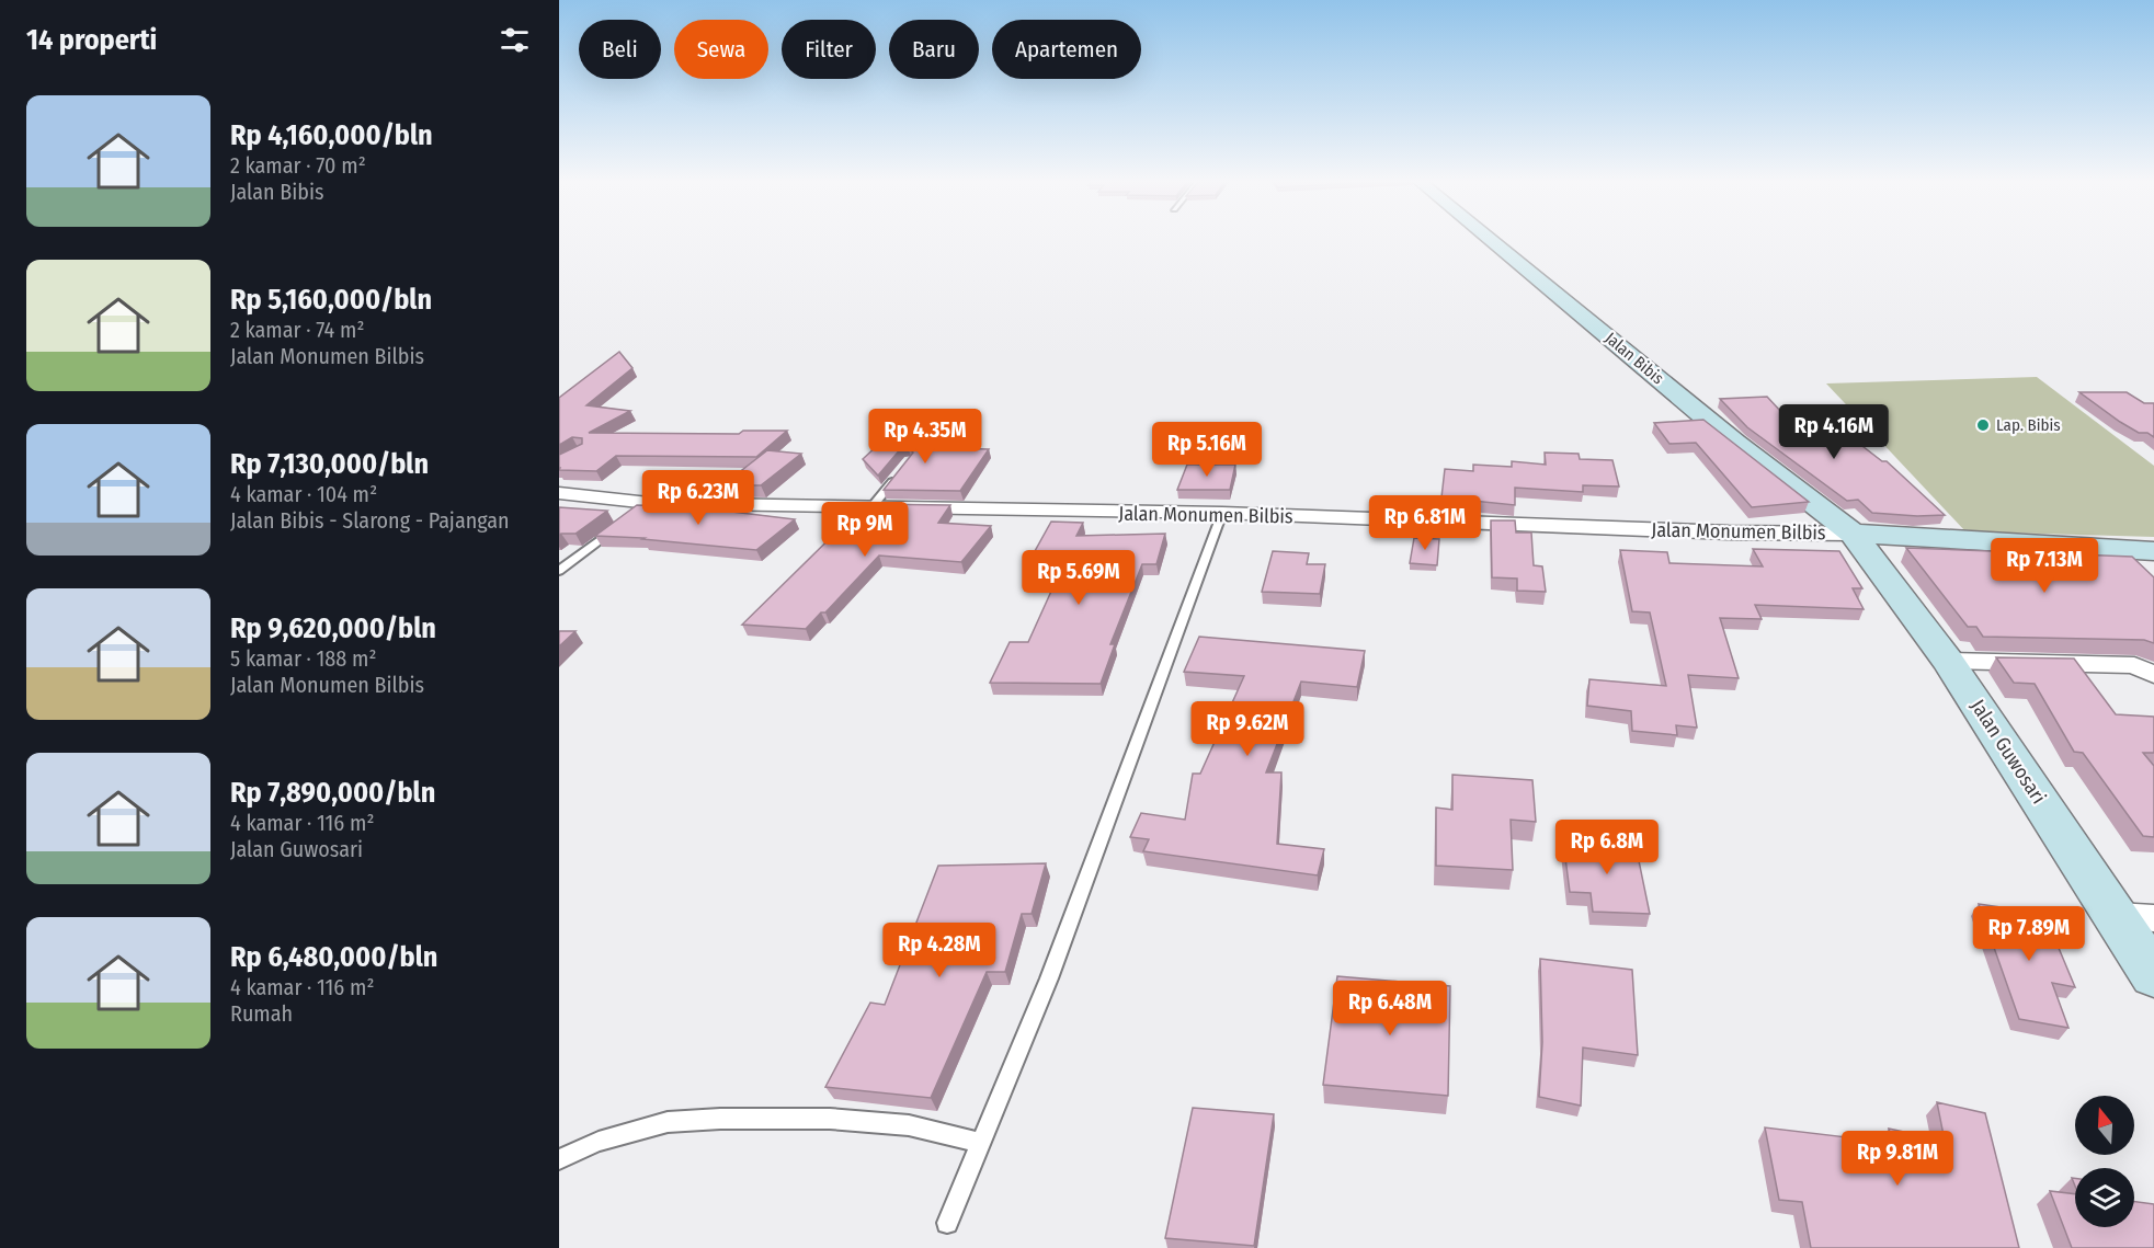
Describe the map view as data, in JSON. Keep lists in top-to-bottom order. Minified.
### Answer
{"streets":{"main road":["Jalan Bibis","Jalan Guwosari"],"street":["Jalan Monumen Bilbis"]},"crossings":[["Jalan Bibis","Jalan Monumen Bilbis"],["Jalan Bibis","Jalan Guwosari"],["Jalan Monumen Bilbis","Jalan Guwosari"]],"places":["Lap. Bibis"],"north":"top","page":{"heading":"14 properti","chip":["Beli","Sewa","Filter","Baru","Apartemen"],"list":[{"name":"Rp 4,160,000/bln","note":"2 kamar · 70 m² · Jalan Bibis"},{"name":"Rp 5,160,000/bln","note":"2 kamar · 74 m² · Jalan Monumen Bilbis"},{"name":"Rp 7,130,000/bln","note":"4 kamar · 104 m² · Jalan Bibis - Slarong - Pajangan"},{"name":"Rp 9,620,000/bln","note":"5 kamar · 188 m² · Jalan Monumen Bilbis"},{"name":"Rp 7,890,000/bln","note":"4 kamar · 116 m² · Jalan Guwosari"},{"name":"Rp 6,480,000/bln","note":"4 kamar · 116 m² · Rumah"}],"price":["Rp 4.16M","Rp 4.35M","Rp 5.16M","Rp 6.23M","Rp 6.81M","Rp 9M","Rp 7.13M","Rp 5.69M","Rp 9.62M","Rp 6.8M","Rp 7.89M","Rp 4.28M","Rp 6.48M","Rp 9.81M"]}}
